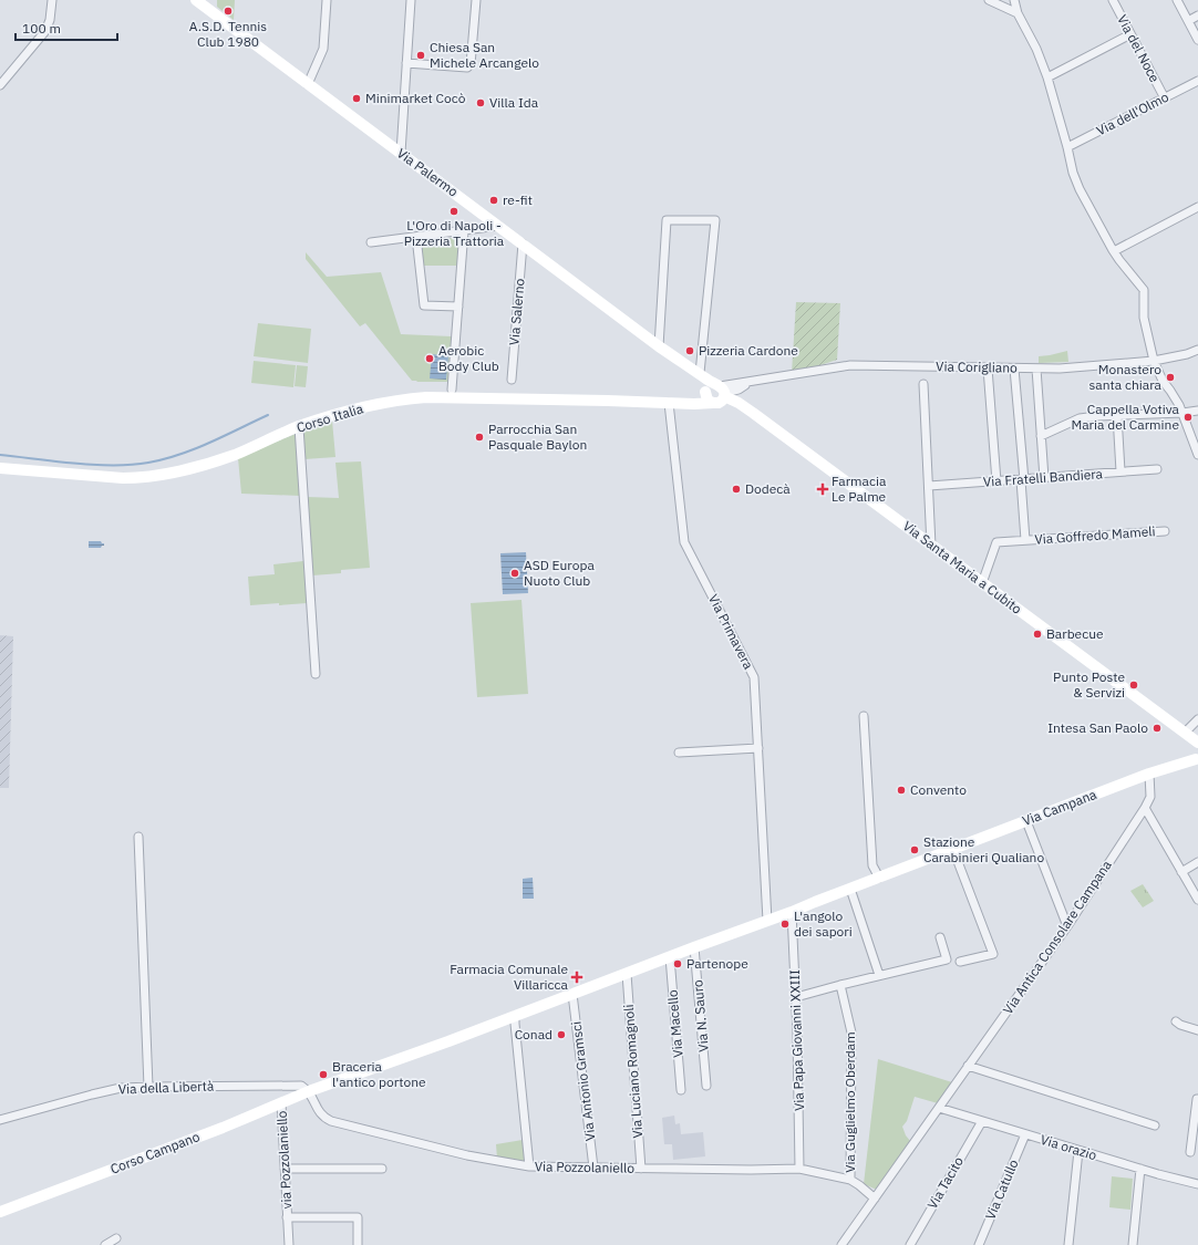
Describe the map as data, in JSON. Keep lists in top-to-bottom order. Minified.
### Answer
{"streets":{"main road":["Via Palermo","Corso Italia","Via Santa Maria a Cubito","Via Campana","Corso Campano"],"street":["Via del Noce","Via dell'Olmo","Via Salerno","Via Corigliano","Via Fratelli Bandiera","Via Goffredo Mameli","Via Primavera","Via Antica Consolare Campana","Via N. Sauro","Via Macello","Via Papa Giovanni XXIII","Via Luciano Romagnoli","Via Antonio Gramsci","Via della Libertà","Via Guglielmo Oberdam","Via orazio","via Pozzolaniello","Via Pozzolaniello","Via Tacito","Via Catullo"]},"crossings":[["Via del Noce","Via dell'Olmo"],["Via Palermo","Via Salerno"],["Via Palermo","Corso Italia"],["Via Palermo","Via Santa Maria a Cubito"],["Via Corigliano","Via Goffredo Mameli"],["Corso Italia","Via Santa Maria a Cubito"],["Corso Italia","Via Primavera"],["Via Fratelli Bandiera","Via Goffredo Mameli"],["Via Goffredo Mameli","Via Santa Maria a Cubito"],["Via Primavera","Via Campana"],["Via Campana","Via Antica Consolare Campana"],["Via Campana","Via N. Sauro"],["Via Campana","Via Macello"],["Via Campana","Via Papa Giovanni XXIII"],["Via Campana","Via Luciano Romagnoli"],["Via Campana","Via Antonio Gramsci"],["Via Campana","Corso Campano"],["Via Antica Consolare Campana","Via orazio"],["Via Antica Consolare Campana","Via Pozzolaniello"],["Via Papa Giovanni XXIII","Via Pozzolaniello"],["Via Luciano Romagnoli","Via Pozzolaniello"],["Via Antonio Gramsci","Corso Campano"],["Via Antonio Gramsci","Via Pozzolaniello"],["Via della Libertà","Corso Campano"],["Via della Libertà","Via Pozzolaniello"],["Via Guglielmo Oberdam","Via Pozzolaniello"],["Via orazio","Via Tacito"],["Via orazio","Via Catullo"],["Corso Campano","via Pozzolaniello"],["Corso Campano","Via Pozzolaniello"],["via Pozzolaniello","Via Pozzolaniello"]],"places":{"other":["A.S.D. Tennis Club 1980","Chiesa San Michele Arcangelo","Minimarket Cocò","Villa Ida","re-fit","L'Oro di Napoli - Pizzeria Trattoria","Pizzeria Cardone","Aerobic Body Club","Monastero santa chiara","Cappella Votiva Maria del Carmine","Parrocchia San Pasquale Baylon","Dodecà","ASD Europa Nuoto Club","Barbecue","Punto Poste & Servizi","Intesa San Paolo","Convento","Stazione Carabinieri Qualiano","L'angolo dei sapori","Partenope","Conad","Braceria l'antico portone"],"health":["Farmacia Le Palme","Farmacia Comunale Villaricca"]},"scale_bar":"100 m"}
